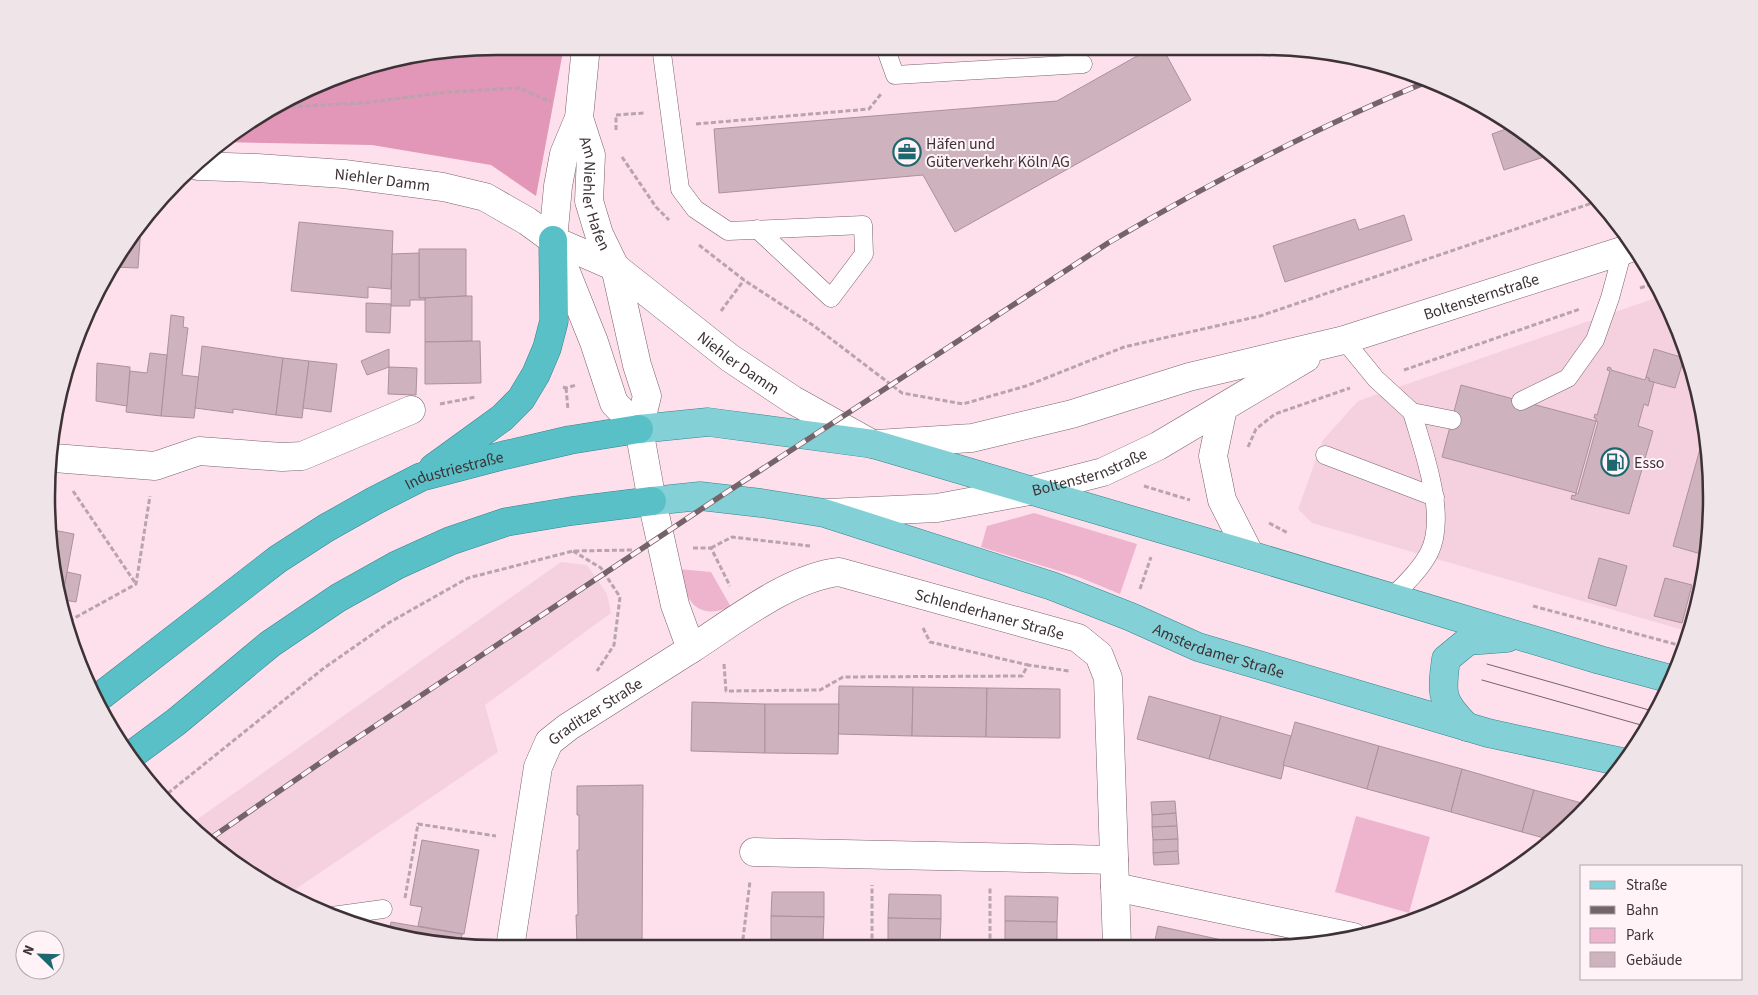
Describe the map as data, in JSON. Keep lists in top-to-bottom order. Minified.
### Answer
{"streets":{"highway":["Industriestraße"],"main road":["Amsterdamer Straße"],"street":["Niehler Damm","Am Niehler Hafen","Boltensternstraße","Schlenderhaner Straße","Graditzer Straße"]},"crossings":[["Niehler Damm","Am Niehler Hafen"],["Niehler Damm","Boltensternstraße"],["Niehler Damm","Industriestraße"],["Boltensternstraße","Industriestraße"],["Boltensternstraße","Amsterdamer Straße"],["Schlenderhaner Straße","Graditzer Straße"]],"places":{"office":["Häfen und Güterverkehr Köln AG"],"fuel station":["Esso"]},"legend":["Straße","Bahn","Park","Gebäude"],"north":"top left"}
